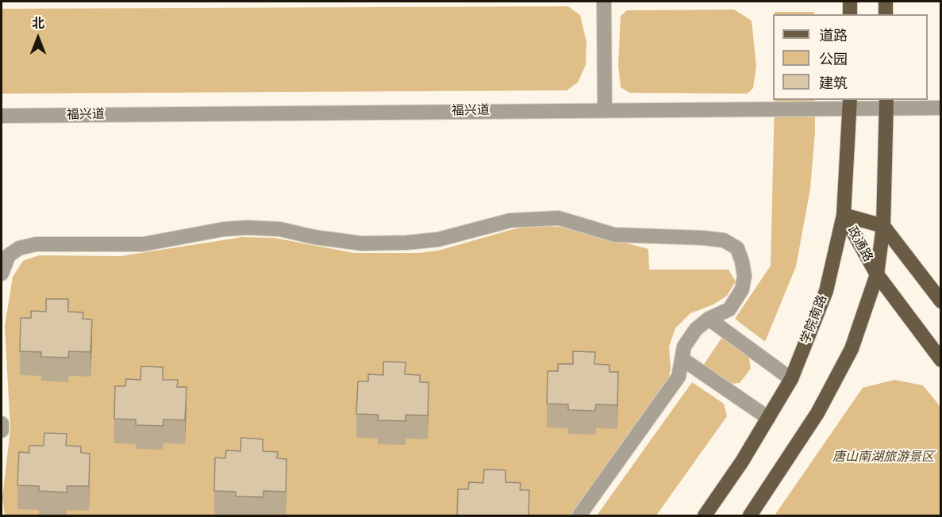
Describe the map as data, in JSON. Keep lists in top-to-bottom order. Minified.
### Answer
{"streets":{"main road":["政通路","学院南路"],"street":["福兴道"]},"crossings":[["福兴道","学院南路"],["政通路","学院南路"]],"parks":["唐山南湖旅游景区"],"legend":["道路","公园","建筑"],"north":"top"}
